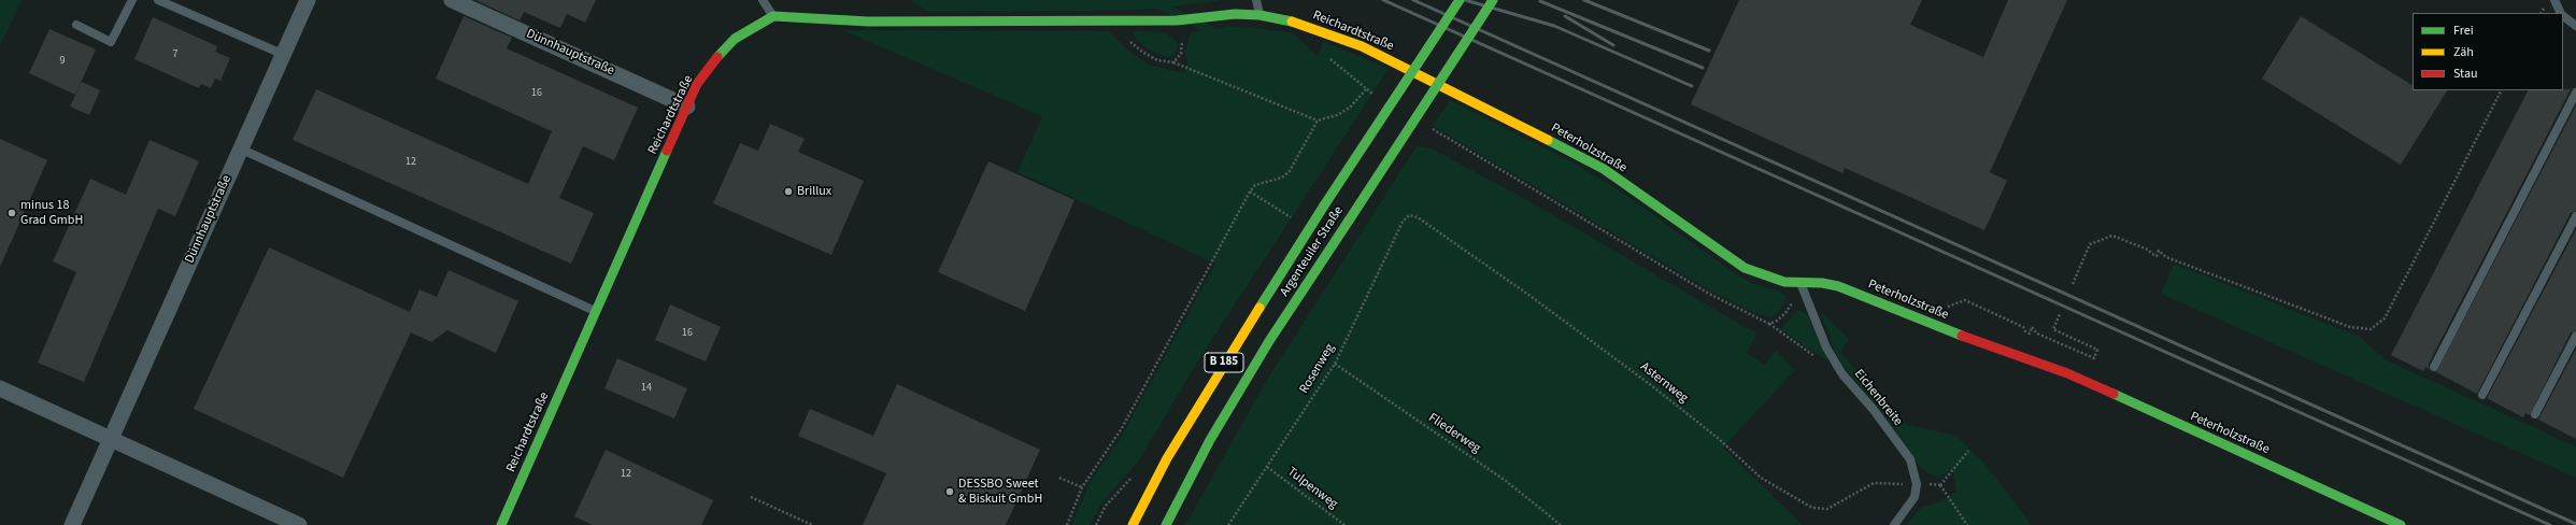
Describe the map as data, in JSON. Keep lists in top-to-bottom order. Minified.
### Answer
{"streets":{"street":["Reichardtstraße","Dünnhauptstraße","Peterholzstraße","Argenteuiler Straße","B 185"],"lane":["Eichenbreite"],"path":["Rosenweg","Asternweg","Fliederweg","Tulpenweg"]},"crossings":[["Reichardtstraße","Dünnhauptstraße"],["Reichardtstraße","Peterholzstraße"],["Peterholzstraße","Eichenbreite"],["Rosenweg","Asternweg"],["Rosenweg","Fliederweg"],["Rosenweg","Tulpenweg"],["Asternweg","Eichenbreite"]],"places":["Brillux","minus 18 Grad GmbH","DESSBO Sweet & Biskuit GmbH"],"house_numbers":["7","9","16","12","16","14","12"],"legend":["Frei","Zäh","Stau"]}
